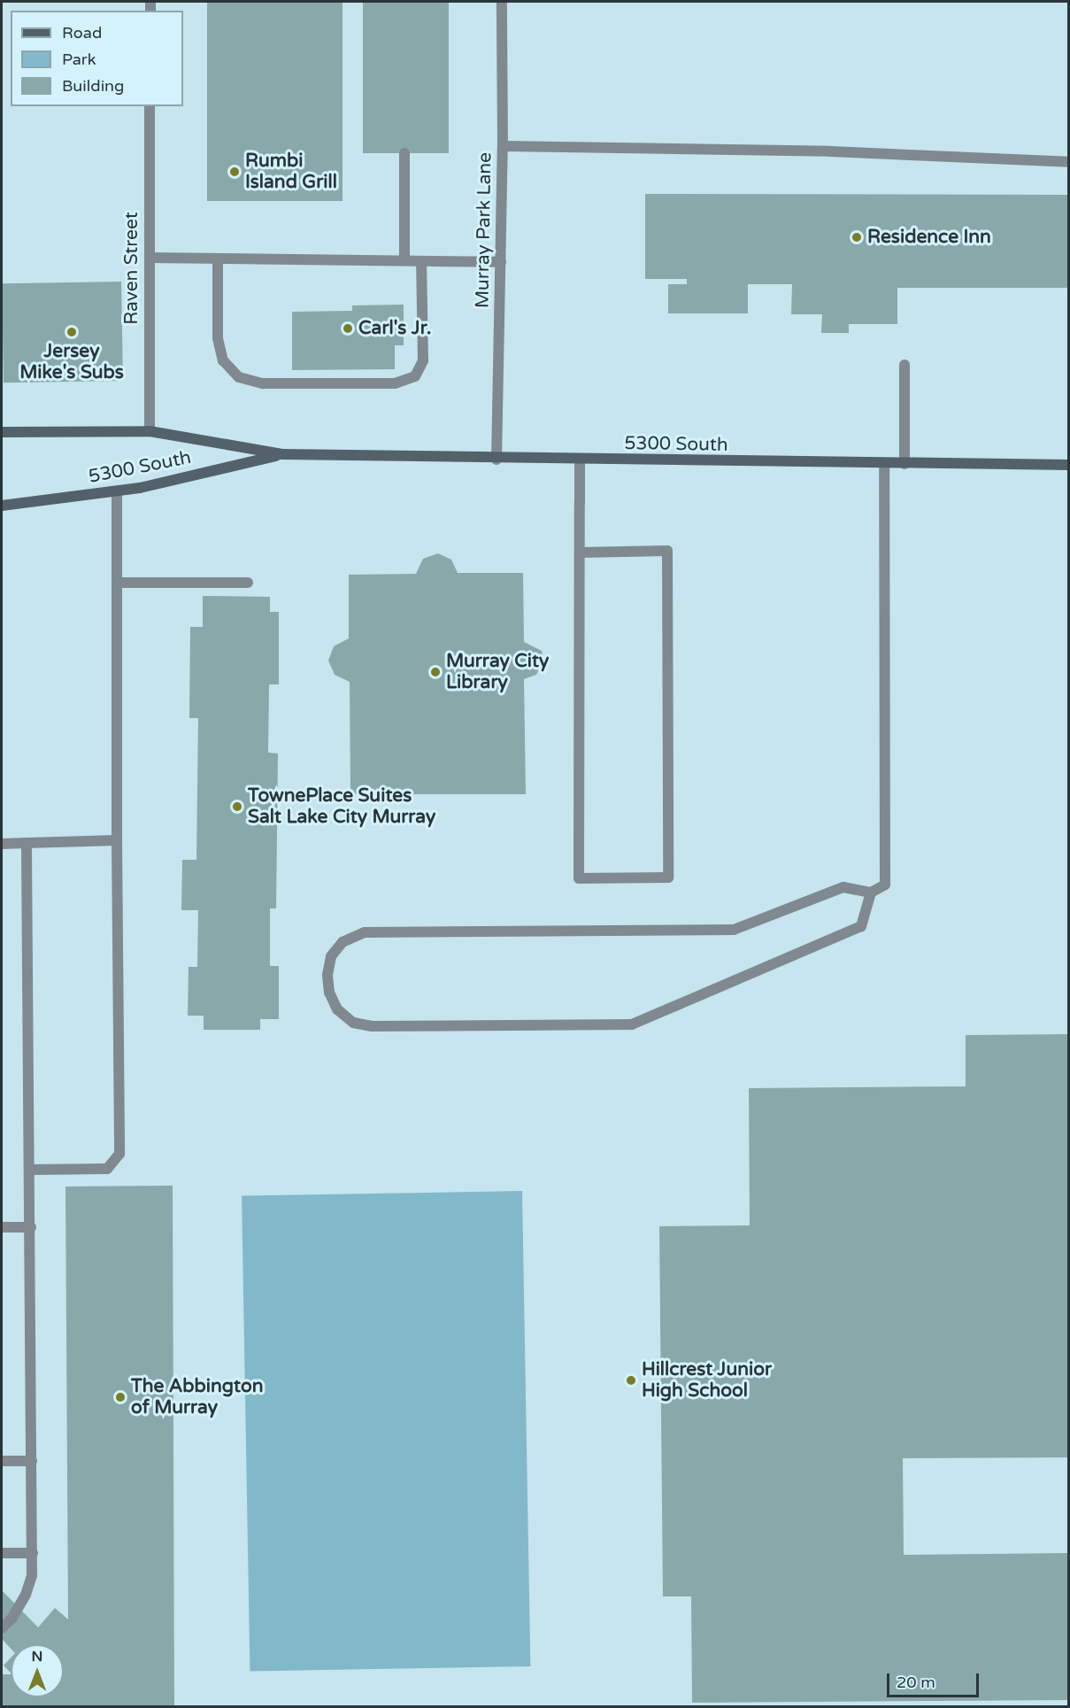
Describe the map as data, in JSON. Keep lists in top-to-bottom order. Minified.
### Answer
{"streets":{"main road":["5300 South"],"street":["Murray Park Lane","Raven Street"]},"crossings":[["Murray Park Lane","5300 South"],["Raven Street","5300 South"]],"places":["Rumbi Island Grill","Residence Inn","Carl's Jr.","Jersey Mike's Subs","Murray City Library","TownePlace Suites Salt Lake City Murray","Hillcrest Junior High School","The Abbington of Murray"],"legend":["Road","Park","Building"],"scale_bar":"20 m","north":"top"}
